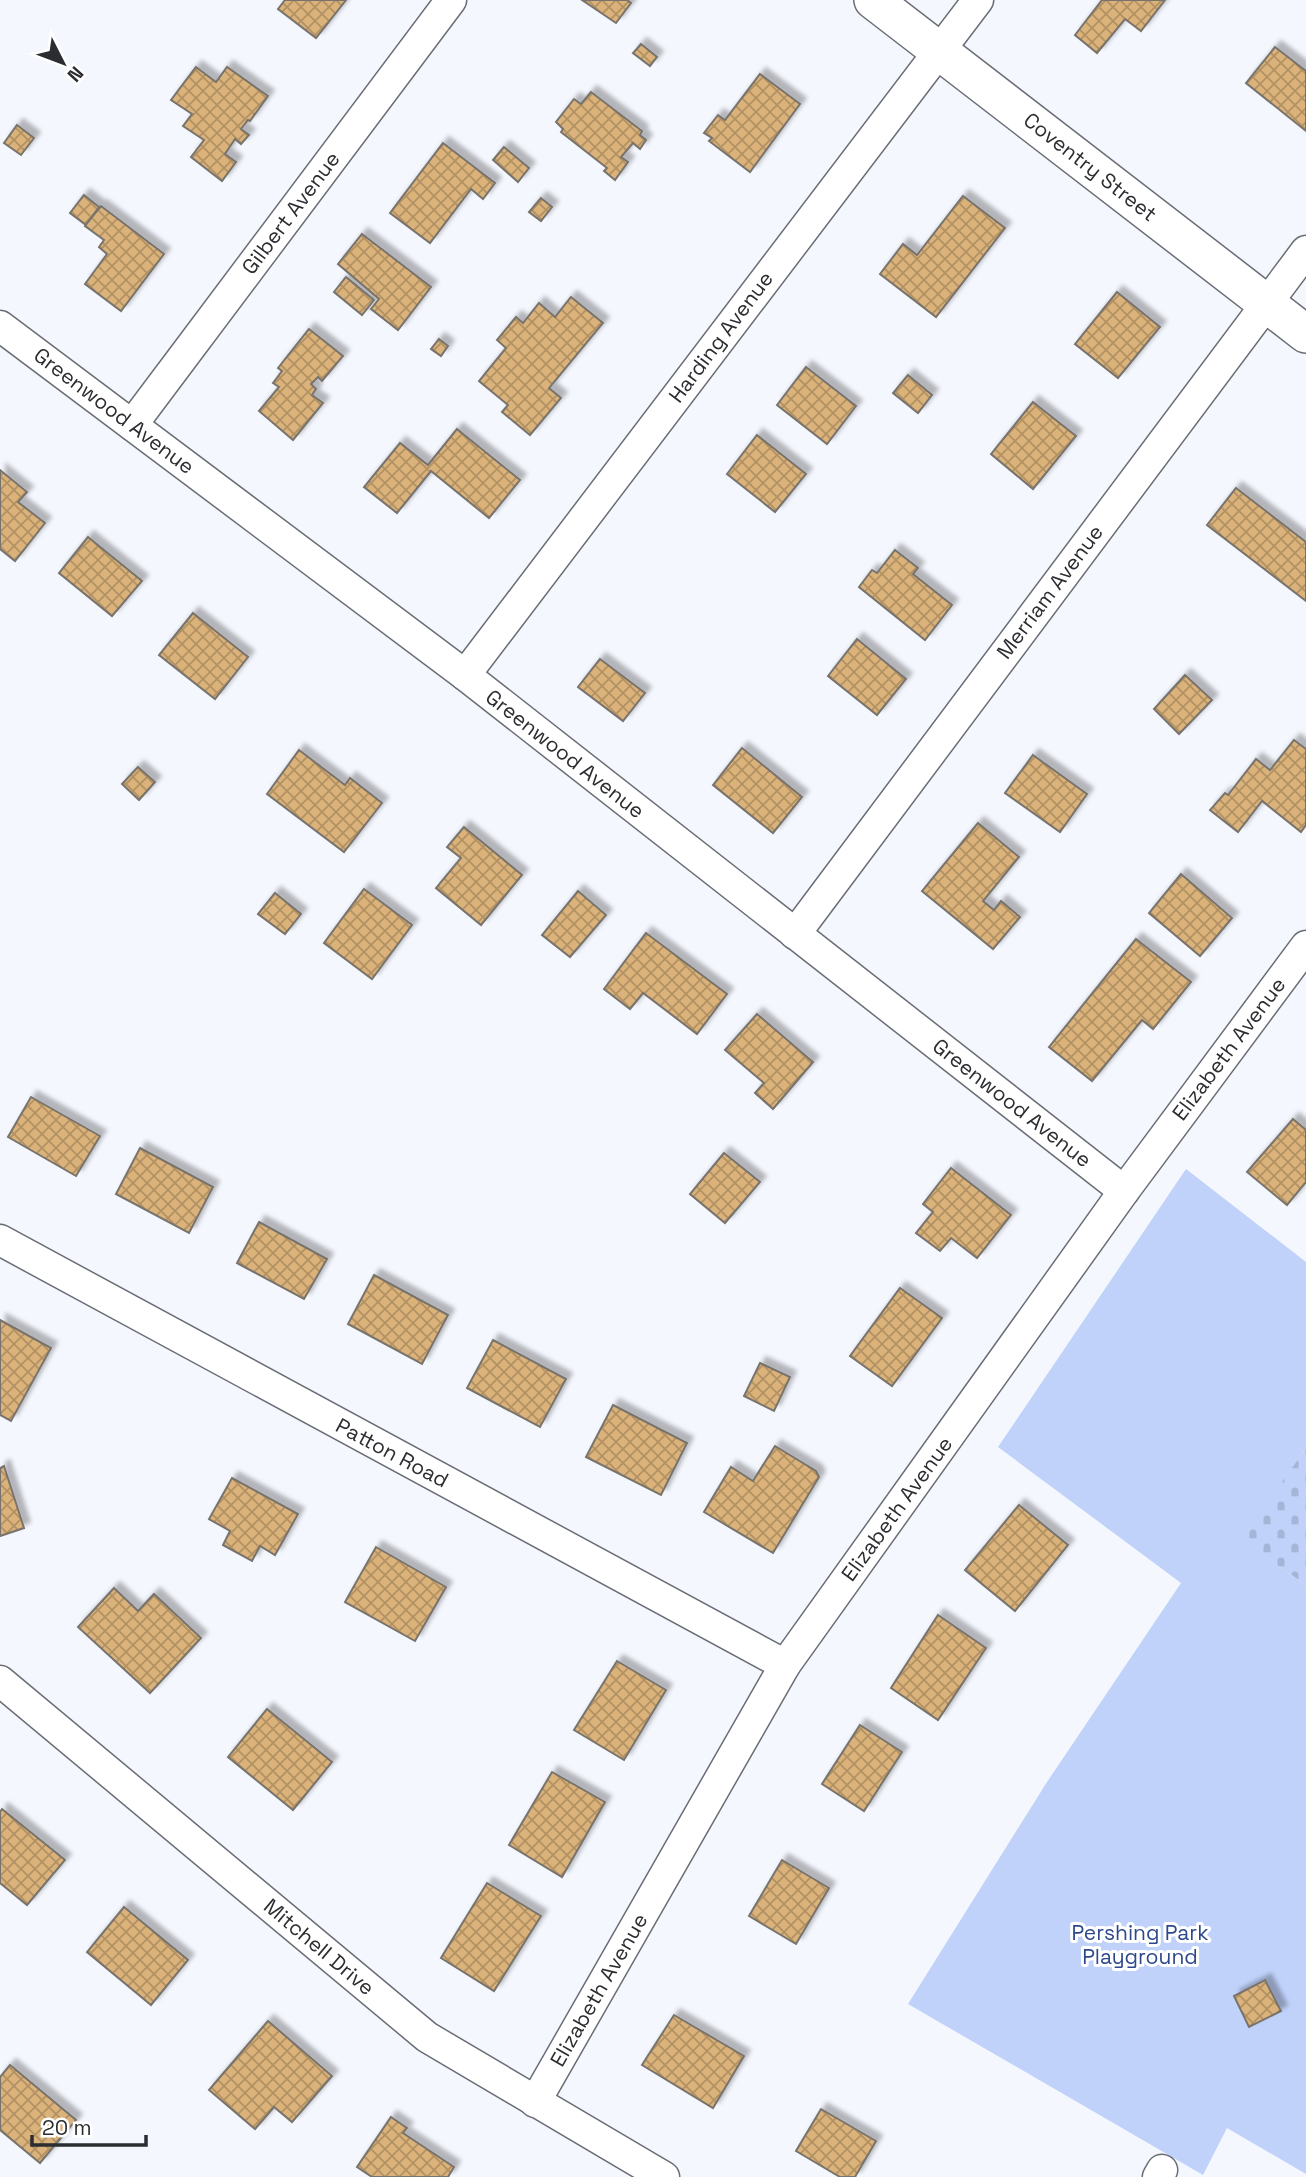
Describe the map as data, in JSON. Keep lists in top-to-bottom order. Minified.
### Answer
{"streets":{"street":["Coventry Street","Gilbert Avenue","Harding Avenue","Greenwood Avenue","Merriam Avenue","Elizabeth Avenue","Patton Road","Mitchell Drive"]},"crossings":[["Coventry Street","Harding Avenue"],["Coventry Street","Merriam Avenue"],["Gilbert Avenue","Greenwood Avenue"],["Harding Avenue","Greenwood Avenue"],["Greenwood Avenue","Merriam Avenue"],["Greenwood Avenue","Elizabeth Avenue"],["Elizabeth Avenue","Patton Road"],["Elizabeth Avenue","Mitchell Drive"]],"parks":["Pershing Park Playground"],"scale_bar":"20 m","north":"bottom right"}
